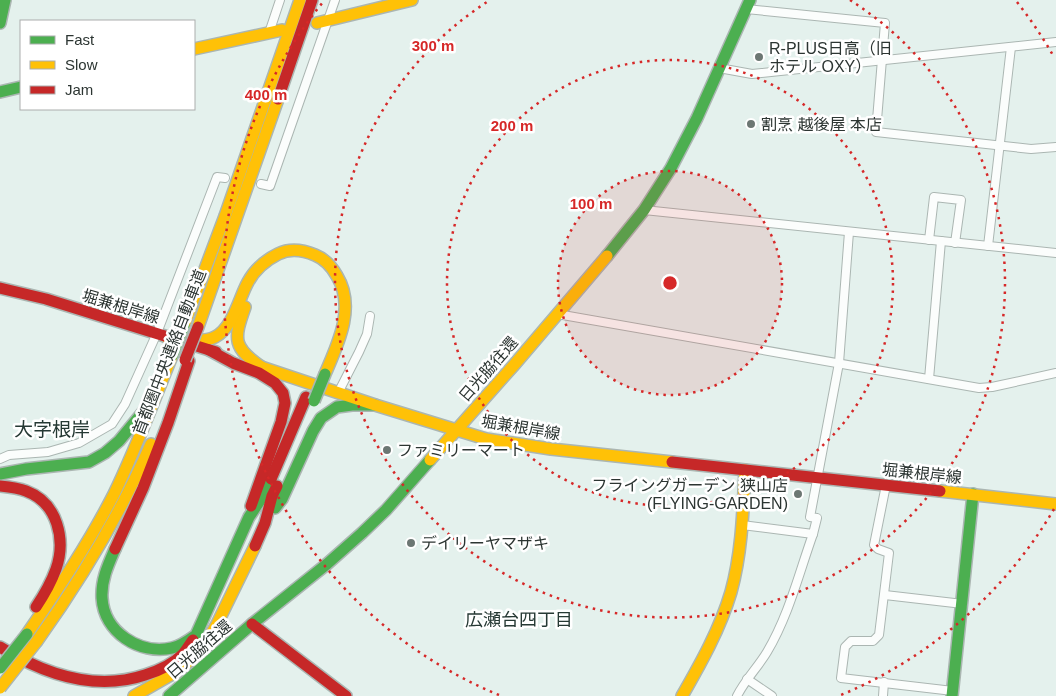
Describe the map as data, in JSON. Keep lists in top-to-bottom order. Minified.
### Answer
{"streets":{"main road":["堀兼根岸線","首都圏中央連絡自動車道","日光脇往還"]},"crossings":[["堀兼根岸線","日光脇往還"]],"districts":["大字根岸","広瀬台四丁目"],"places":["R-PLUS日高（旧 ホテル OXY）","割烹 越後屋 本店","ファミリーマート","フライングガーデン 狭山店 (FLYING-GARDEN)","デイリーヤマザキ"],"legend":["Fast","Slow","Jam"],"rings":["300 m","400 m","200 m","100 m"]}
